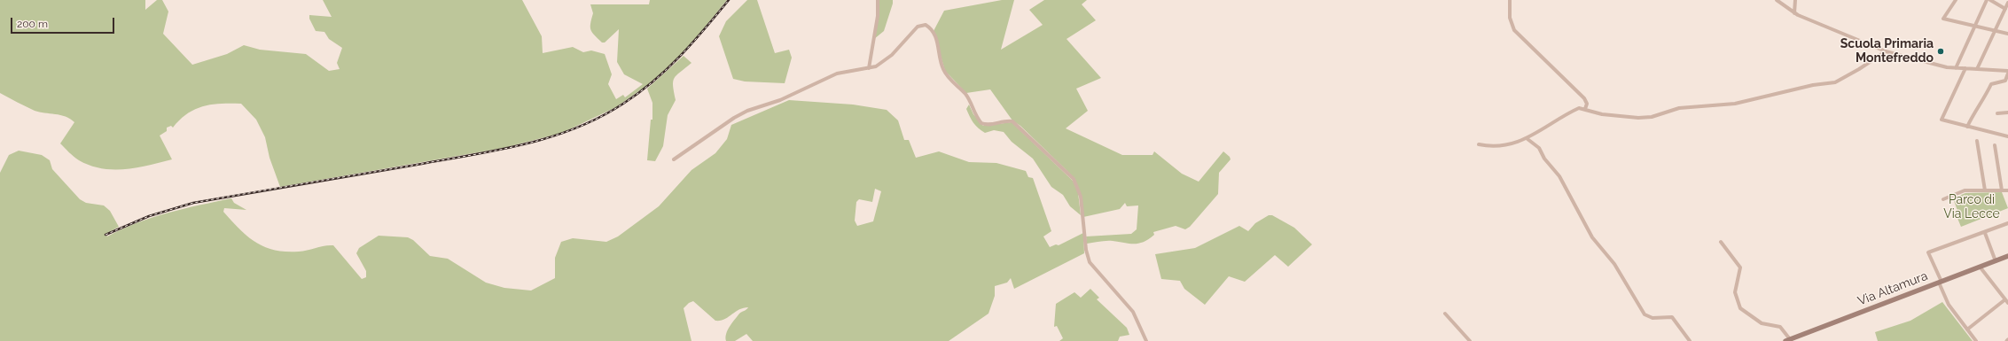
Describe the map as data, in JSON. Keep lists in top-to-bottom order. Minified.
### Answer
{"streets":{"main road":["Via Altamura"]},"parks":["Parco di Via Lecce"],"places":["Scuola Primaria Montefreddo"],"scale_bar":"200 m"}
